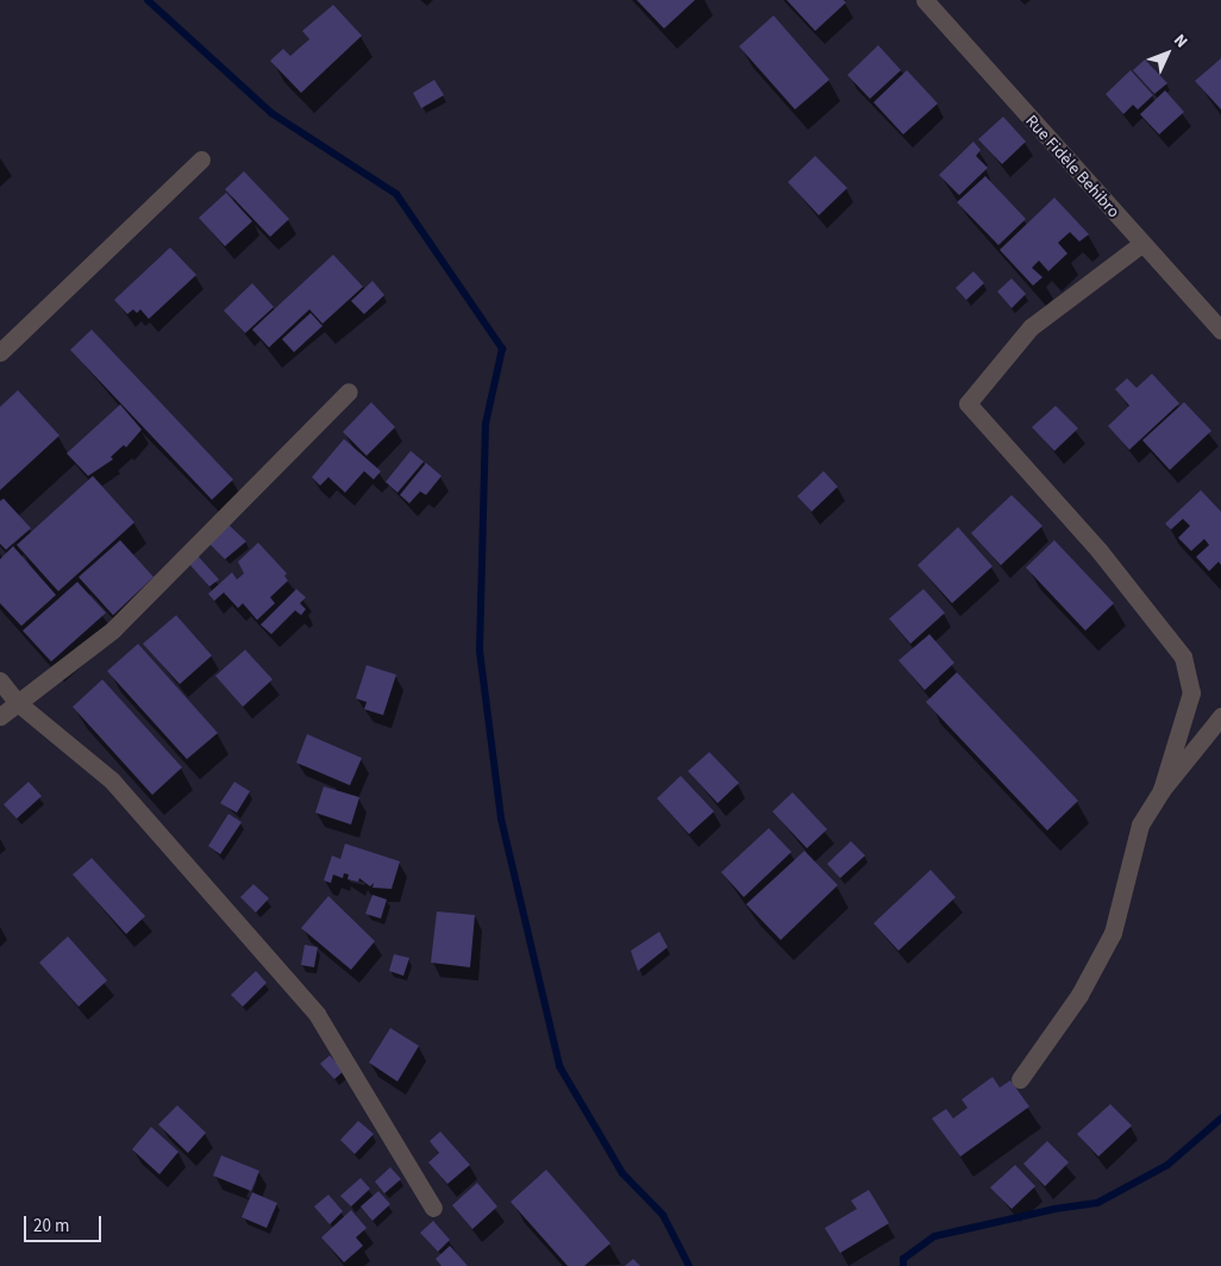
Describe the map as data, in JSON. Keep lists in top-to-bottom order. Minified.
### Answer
{"streets":{"street":["Rue Fidèle Behibro"]},"scale_bar":"20 m","north":"top right"}
